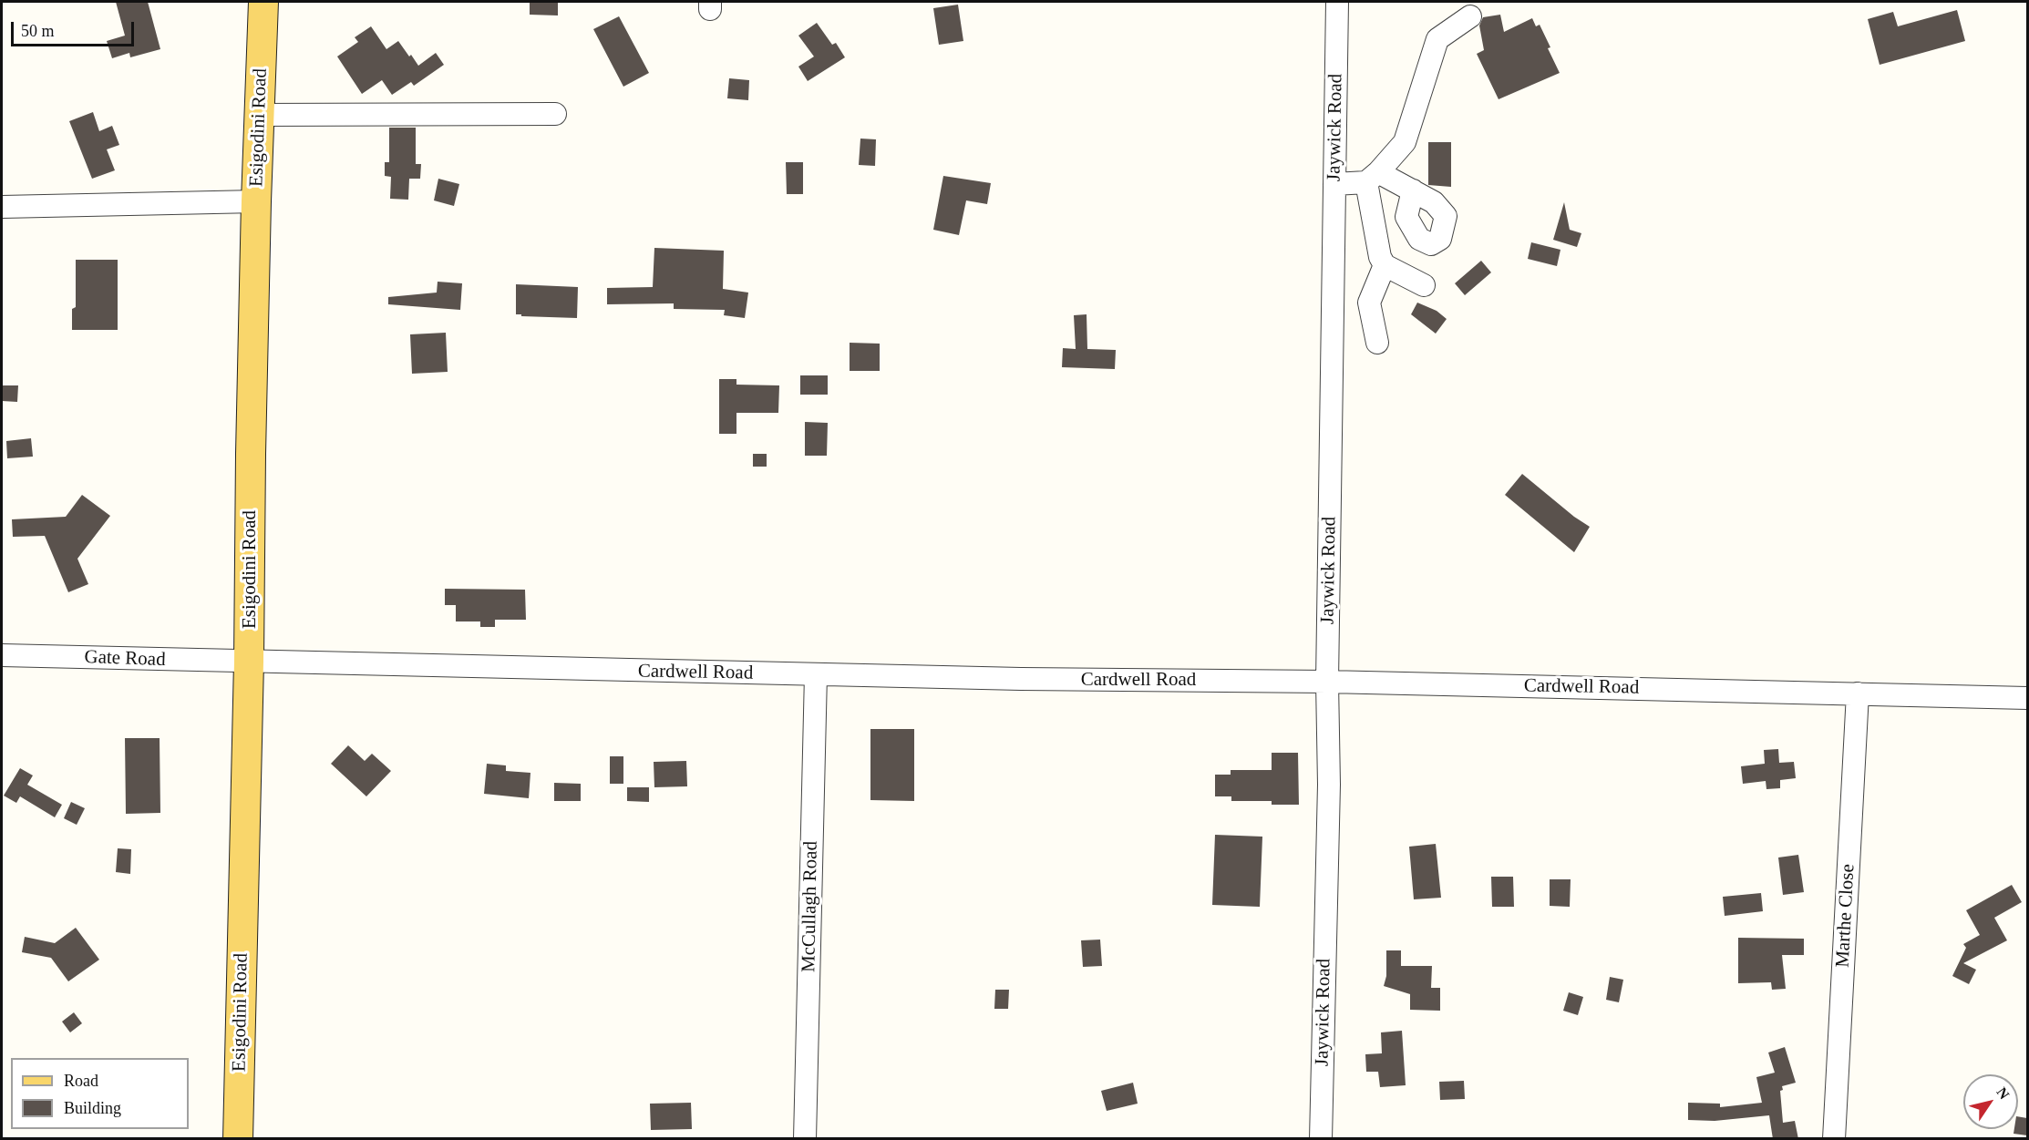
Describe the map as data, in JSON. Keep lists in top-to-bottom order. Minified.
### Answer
{"streets":{"main road":["Esigodini Road"],"street":["Jaywick Road","Gate Road","Cardwell Road","McCullagh Road","Marthe Close"]},"crossings":[["Esigodini Road","Gate Road"],["Esigodini Road","Cardwell Road"],["Jaywick Road","Cardwell Road"],["Gate Road","Cardwell Road"],["Cardwell Road","McCullagh Road"],["Cardwell Road","Marthe Close"]],"legend":["Road","Building"],"scale_bar":"50 m","north":"top right"}
